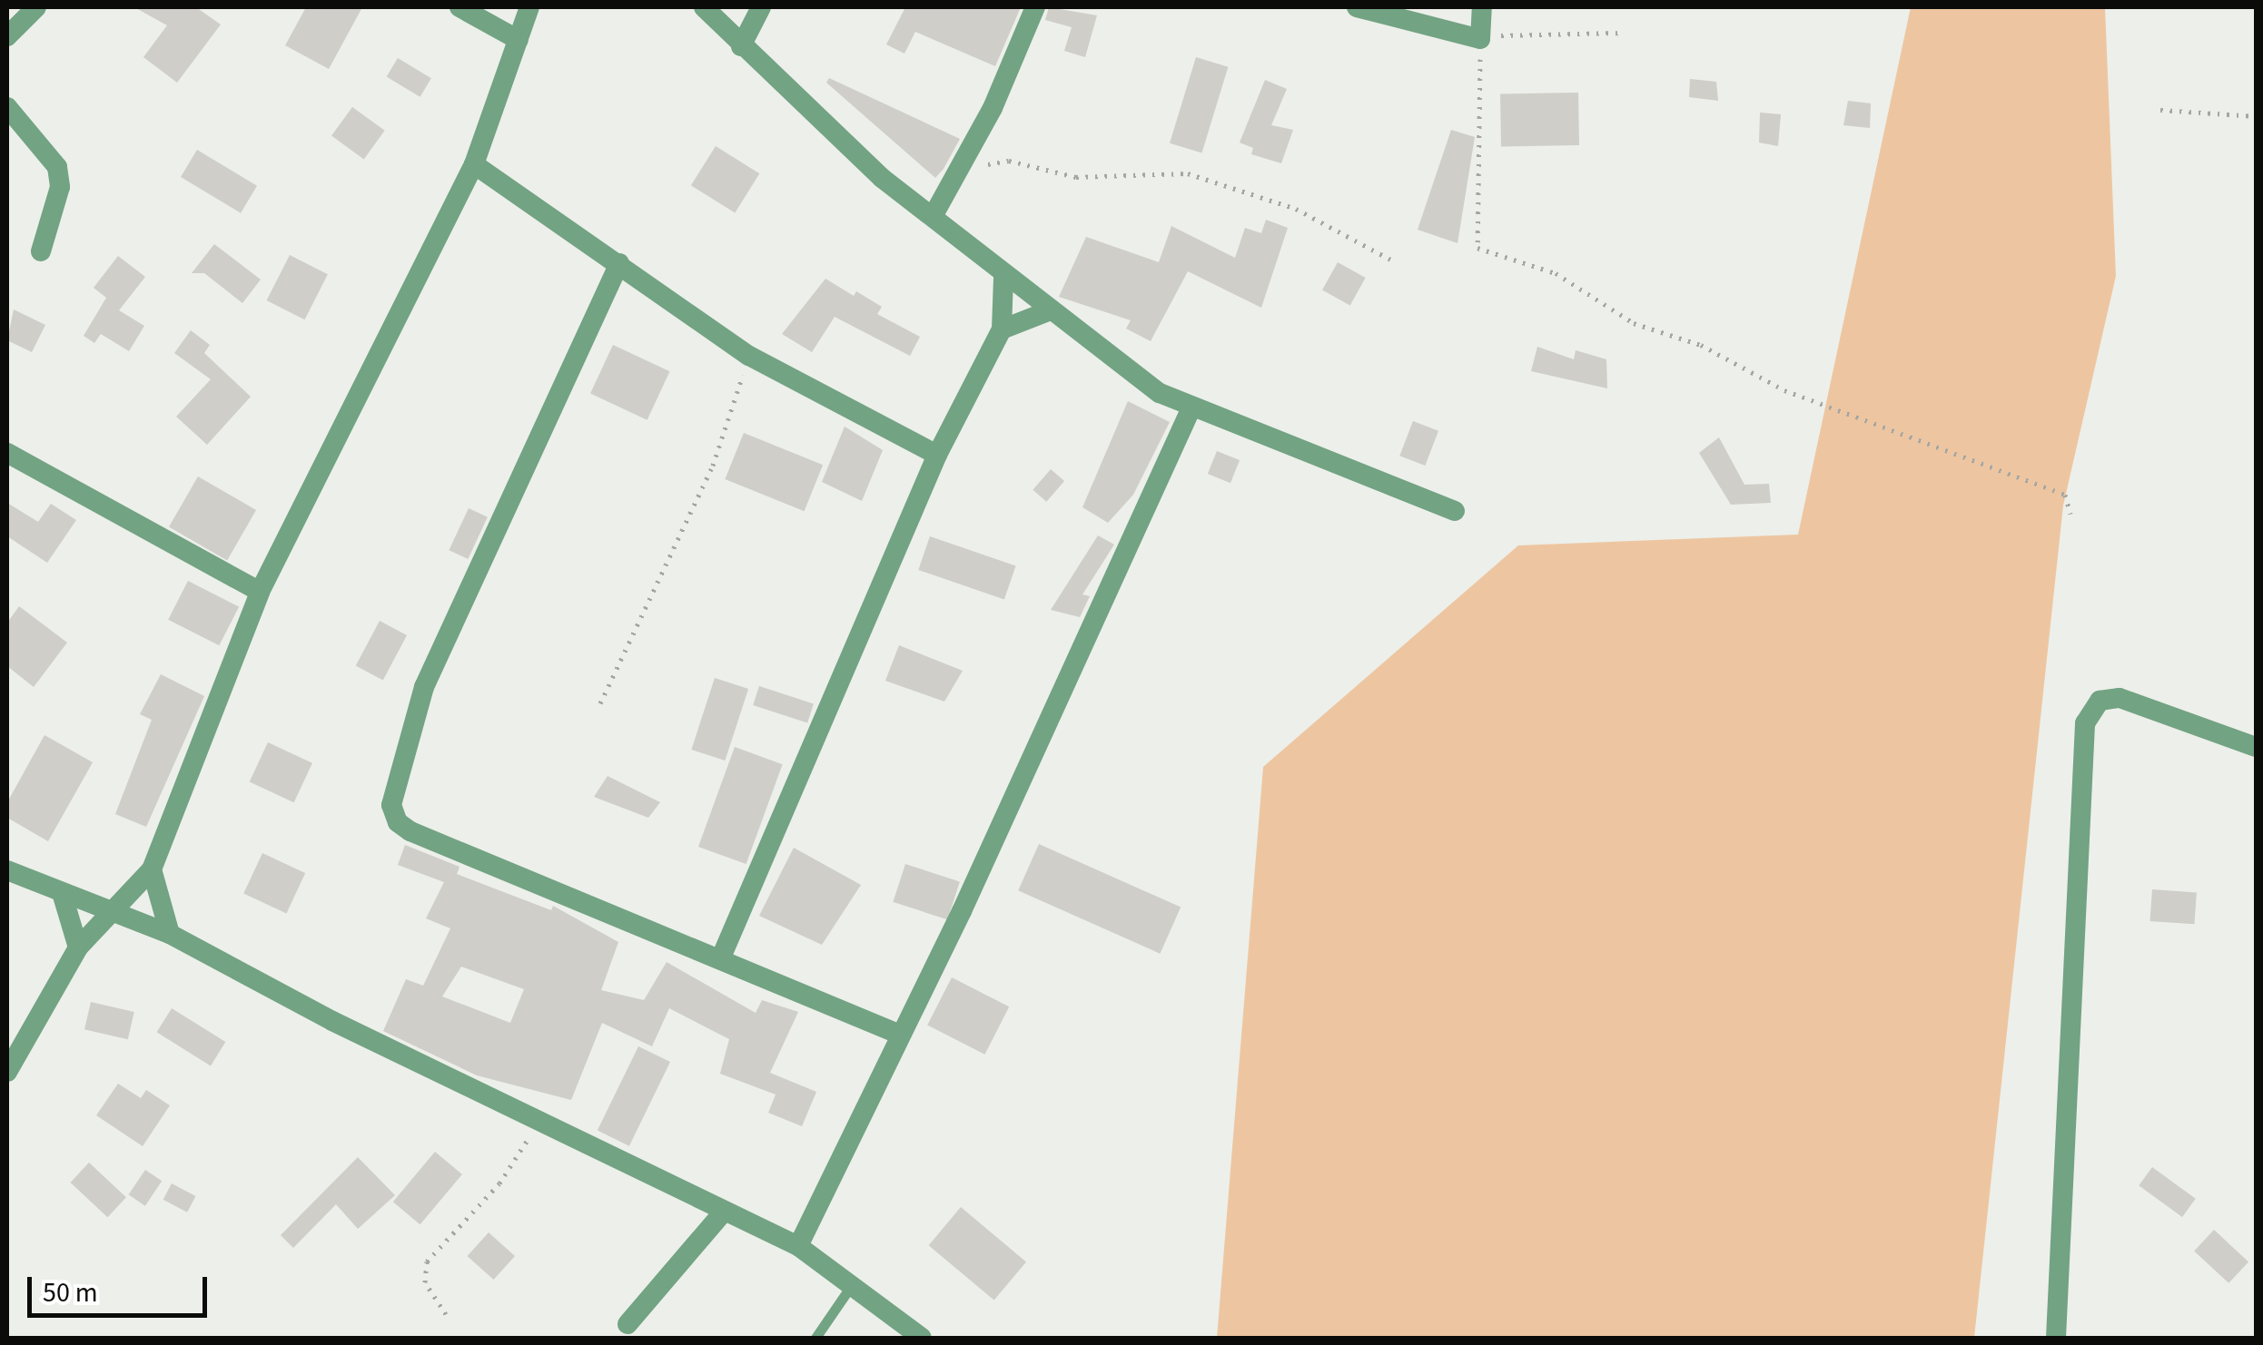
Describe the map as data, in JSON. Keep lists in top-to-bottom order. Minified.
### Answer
{"scale_bar":"50 m"}
